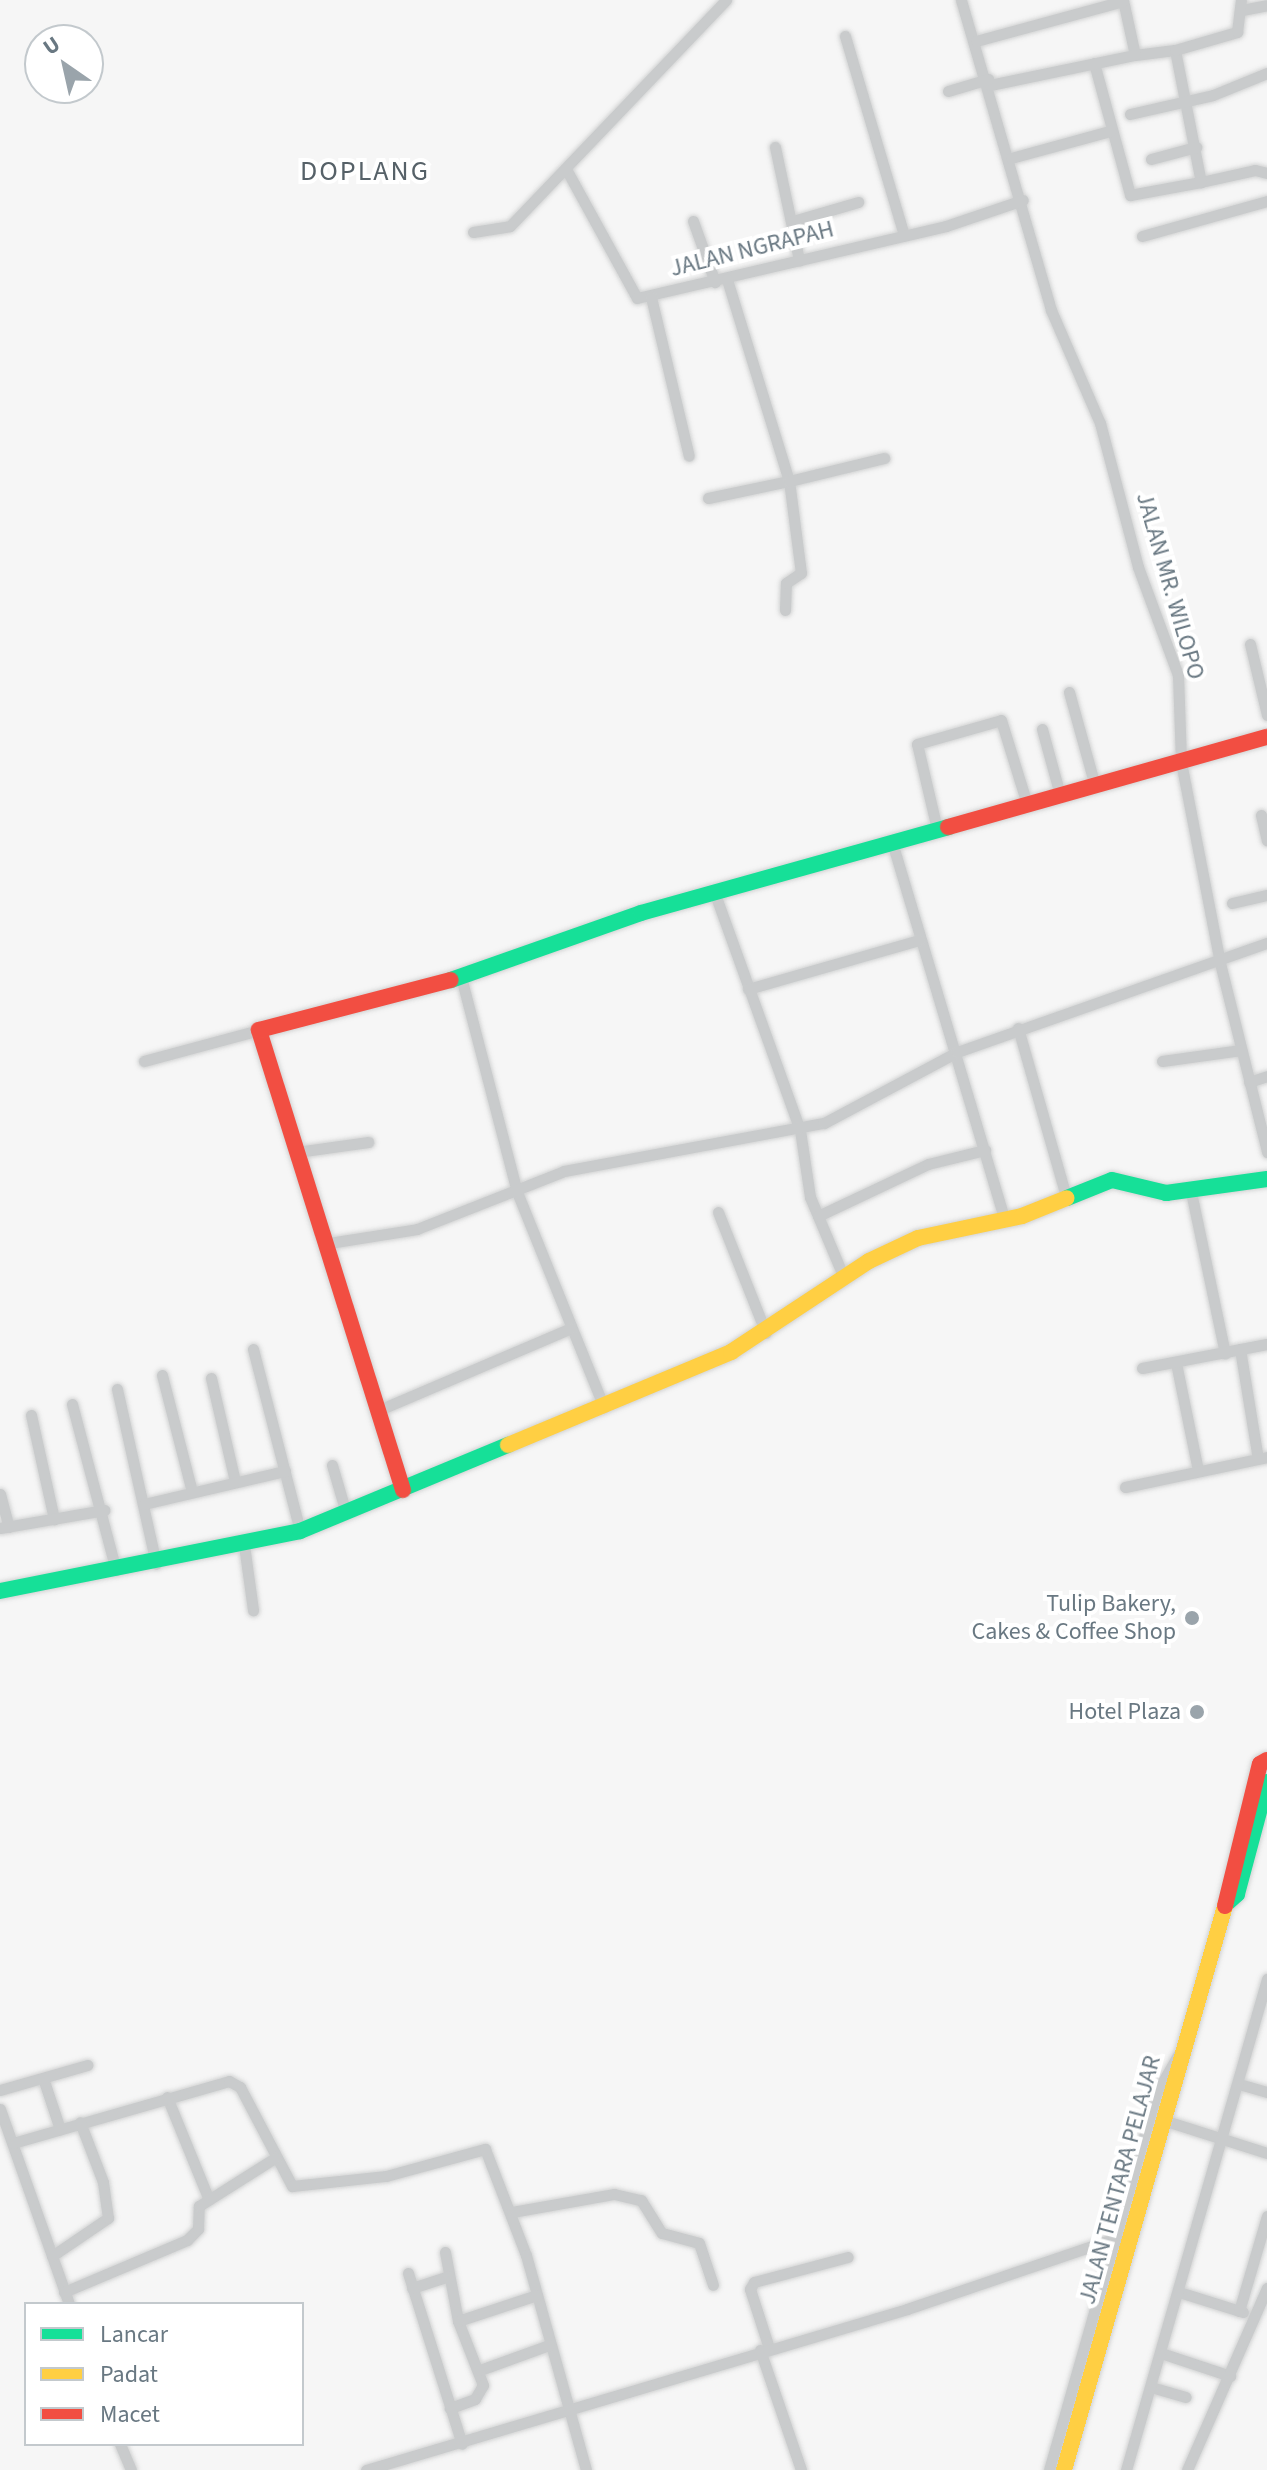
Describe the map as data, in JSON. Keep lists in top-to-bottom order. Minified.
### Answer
{"streets":{"street":["JALAN NGRAPAH","JALAN MR. WILOPO","JALAN TENTARA PELAJAR"]},"crossings":[["JALAN NGRAPAH","JALAN MR. WILOPO"]],"districts":["DOPLANG"],"places":["Tulip Bakery, Cakes & Coffee Shop","Hotel Plaza"],"legend":["Lancar","Padat","Macet"],"north":"top left"}
